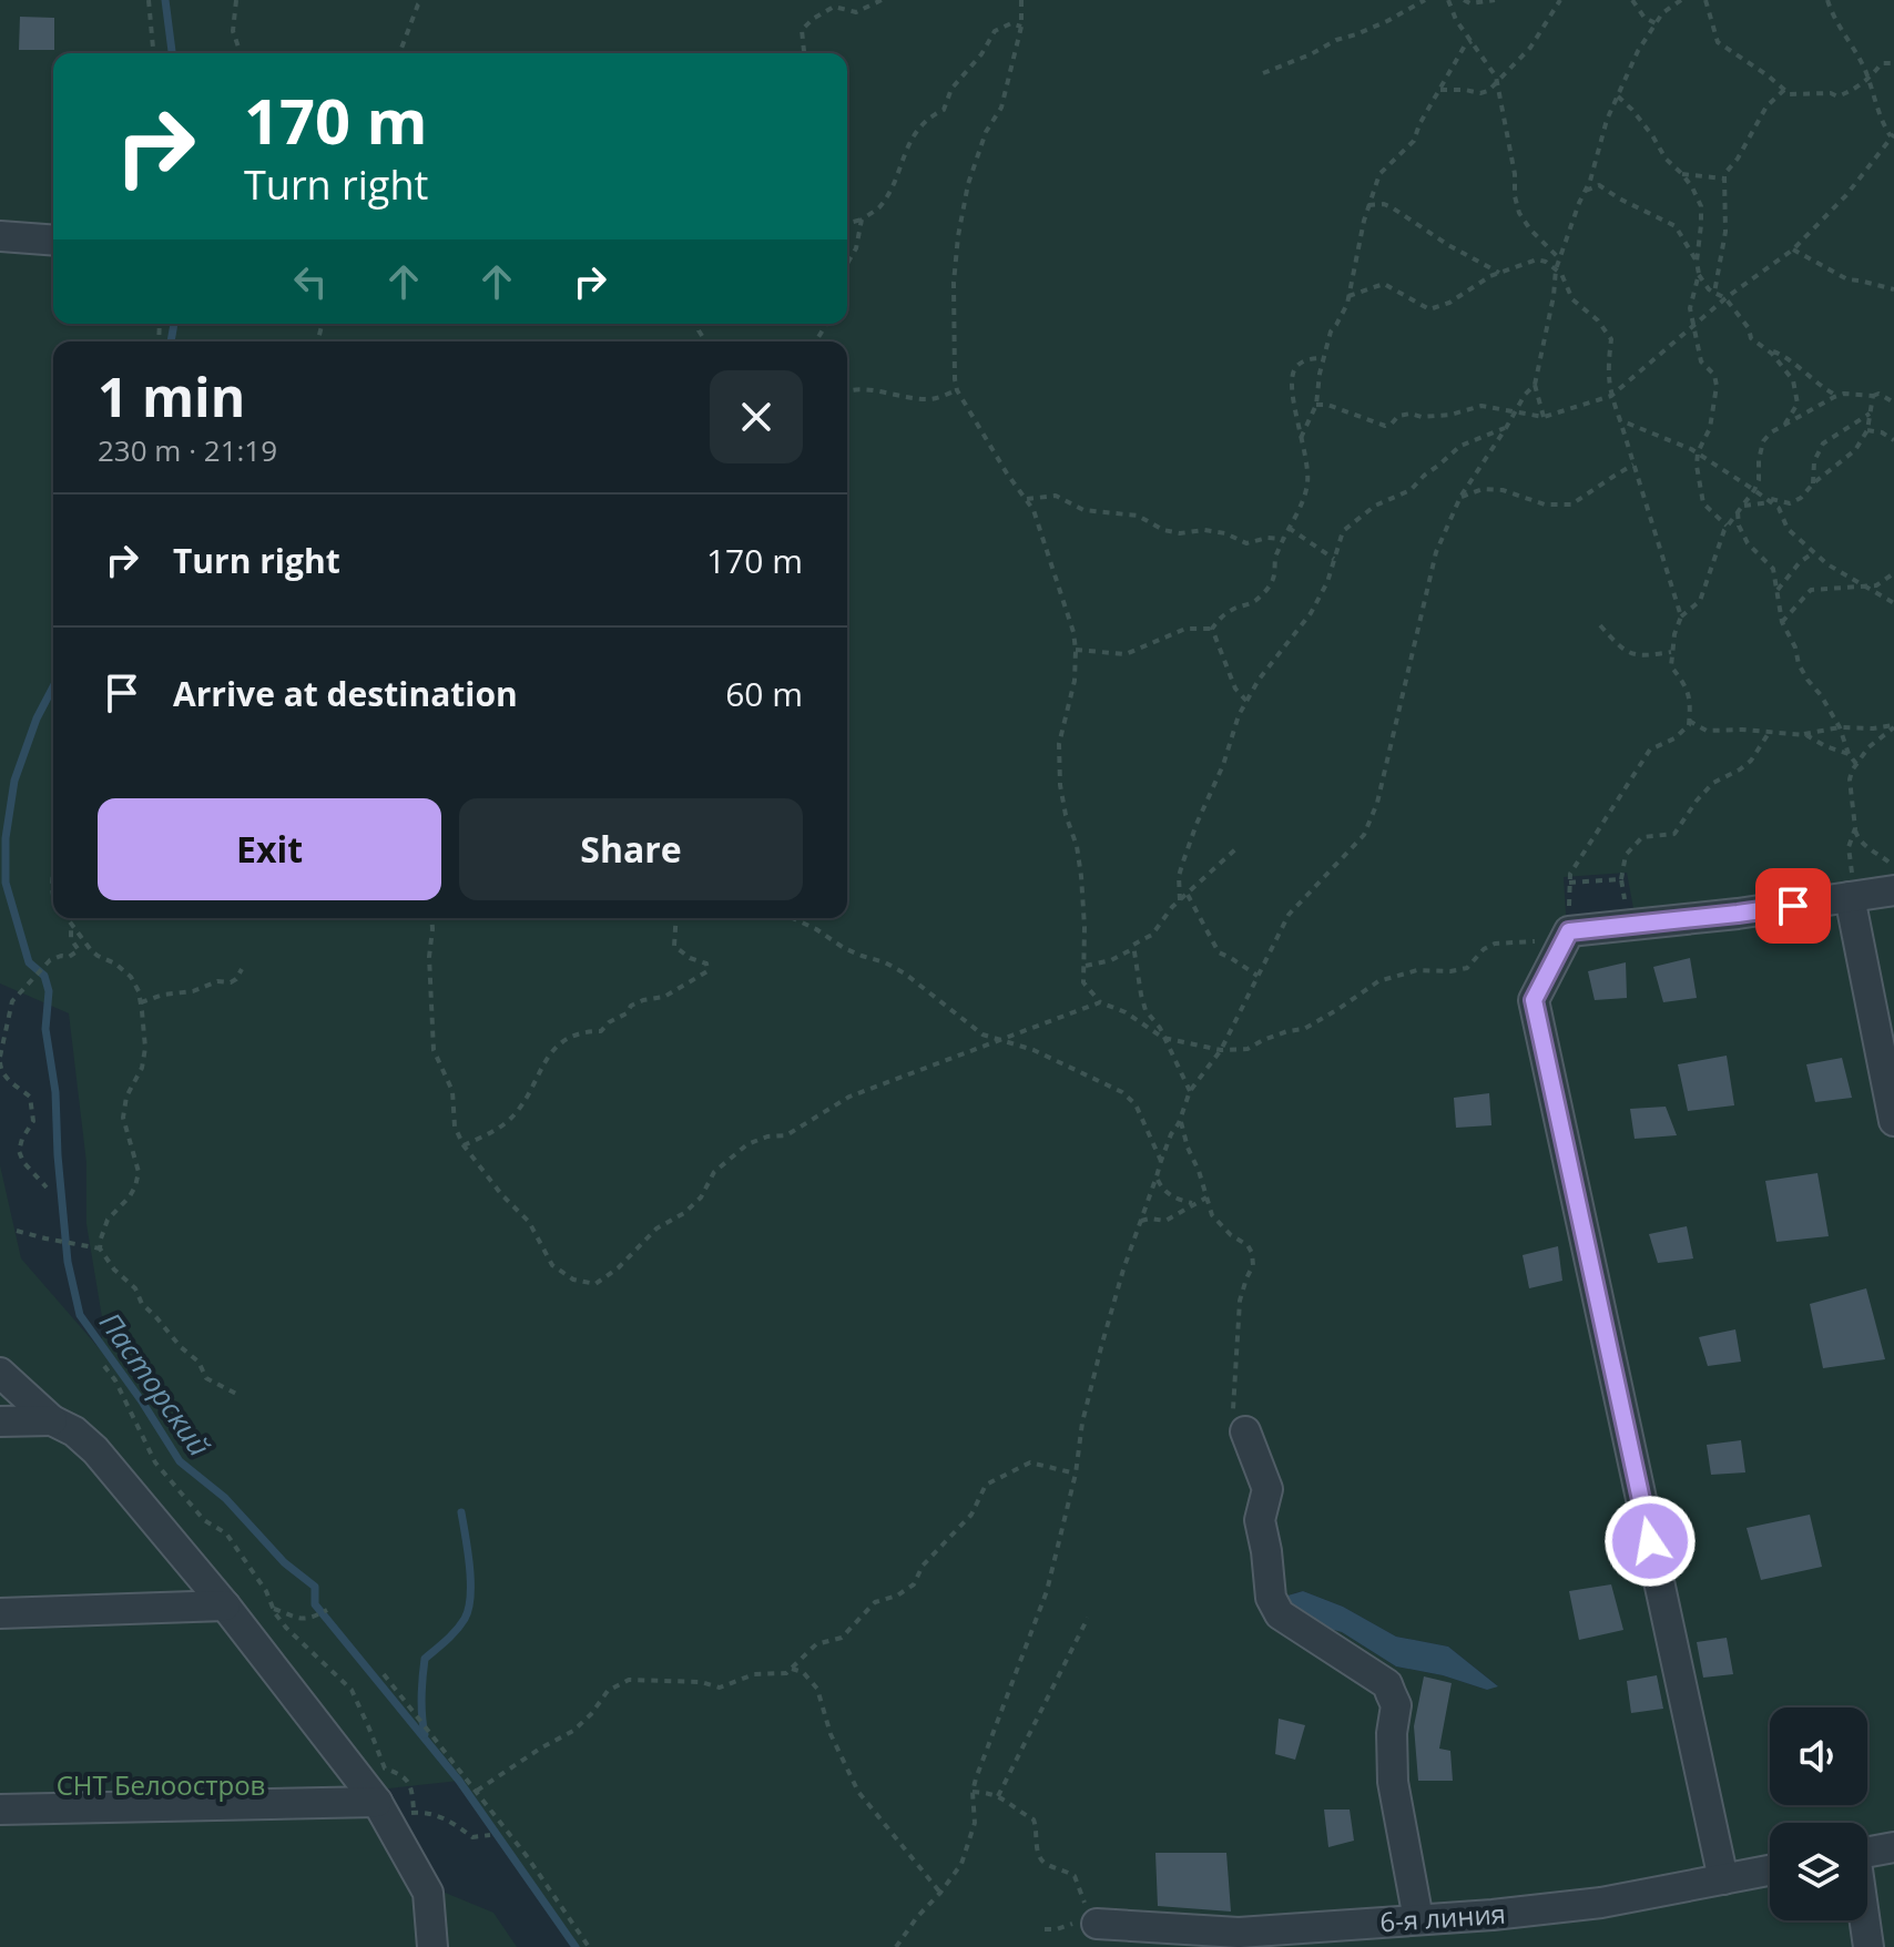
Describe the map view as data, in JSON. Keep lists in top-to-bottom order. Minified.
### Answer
{"streets":{"street":["6-я линия"]},"water":["Пасторский"],"parks":["СНТ Белоостров"],"page":{"turn":["170 m","Turn right"],"heading":["1 min","230 m · 21:19"],"list":[{"name":"Turn right","value":"170 m"},{"name":"Arrive at destination","value":"60 m"}],"buttons":["Exit","Share"]}}
